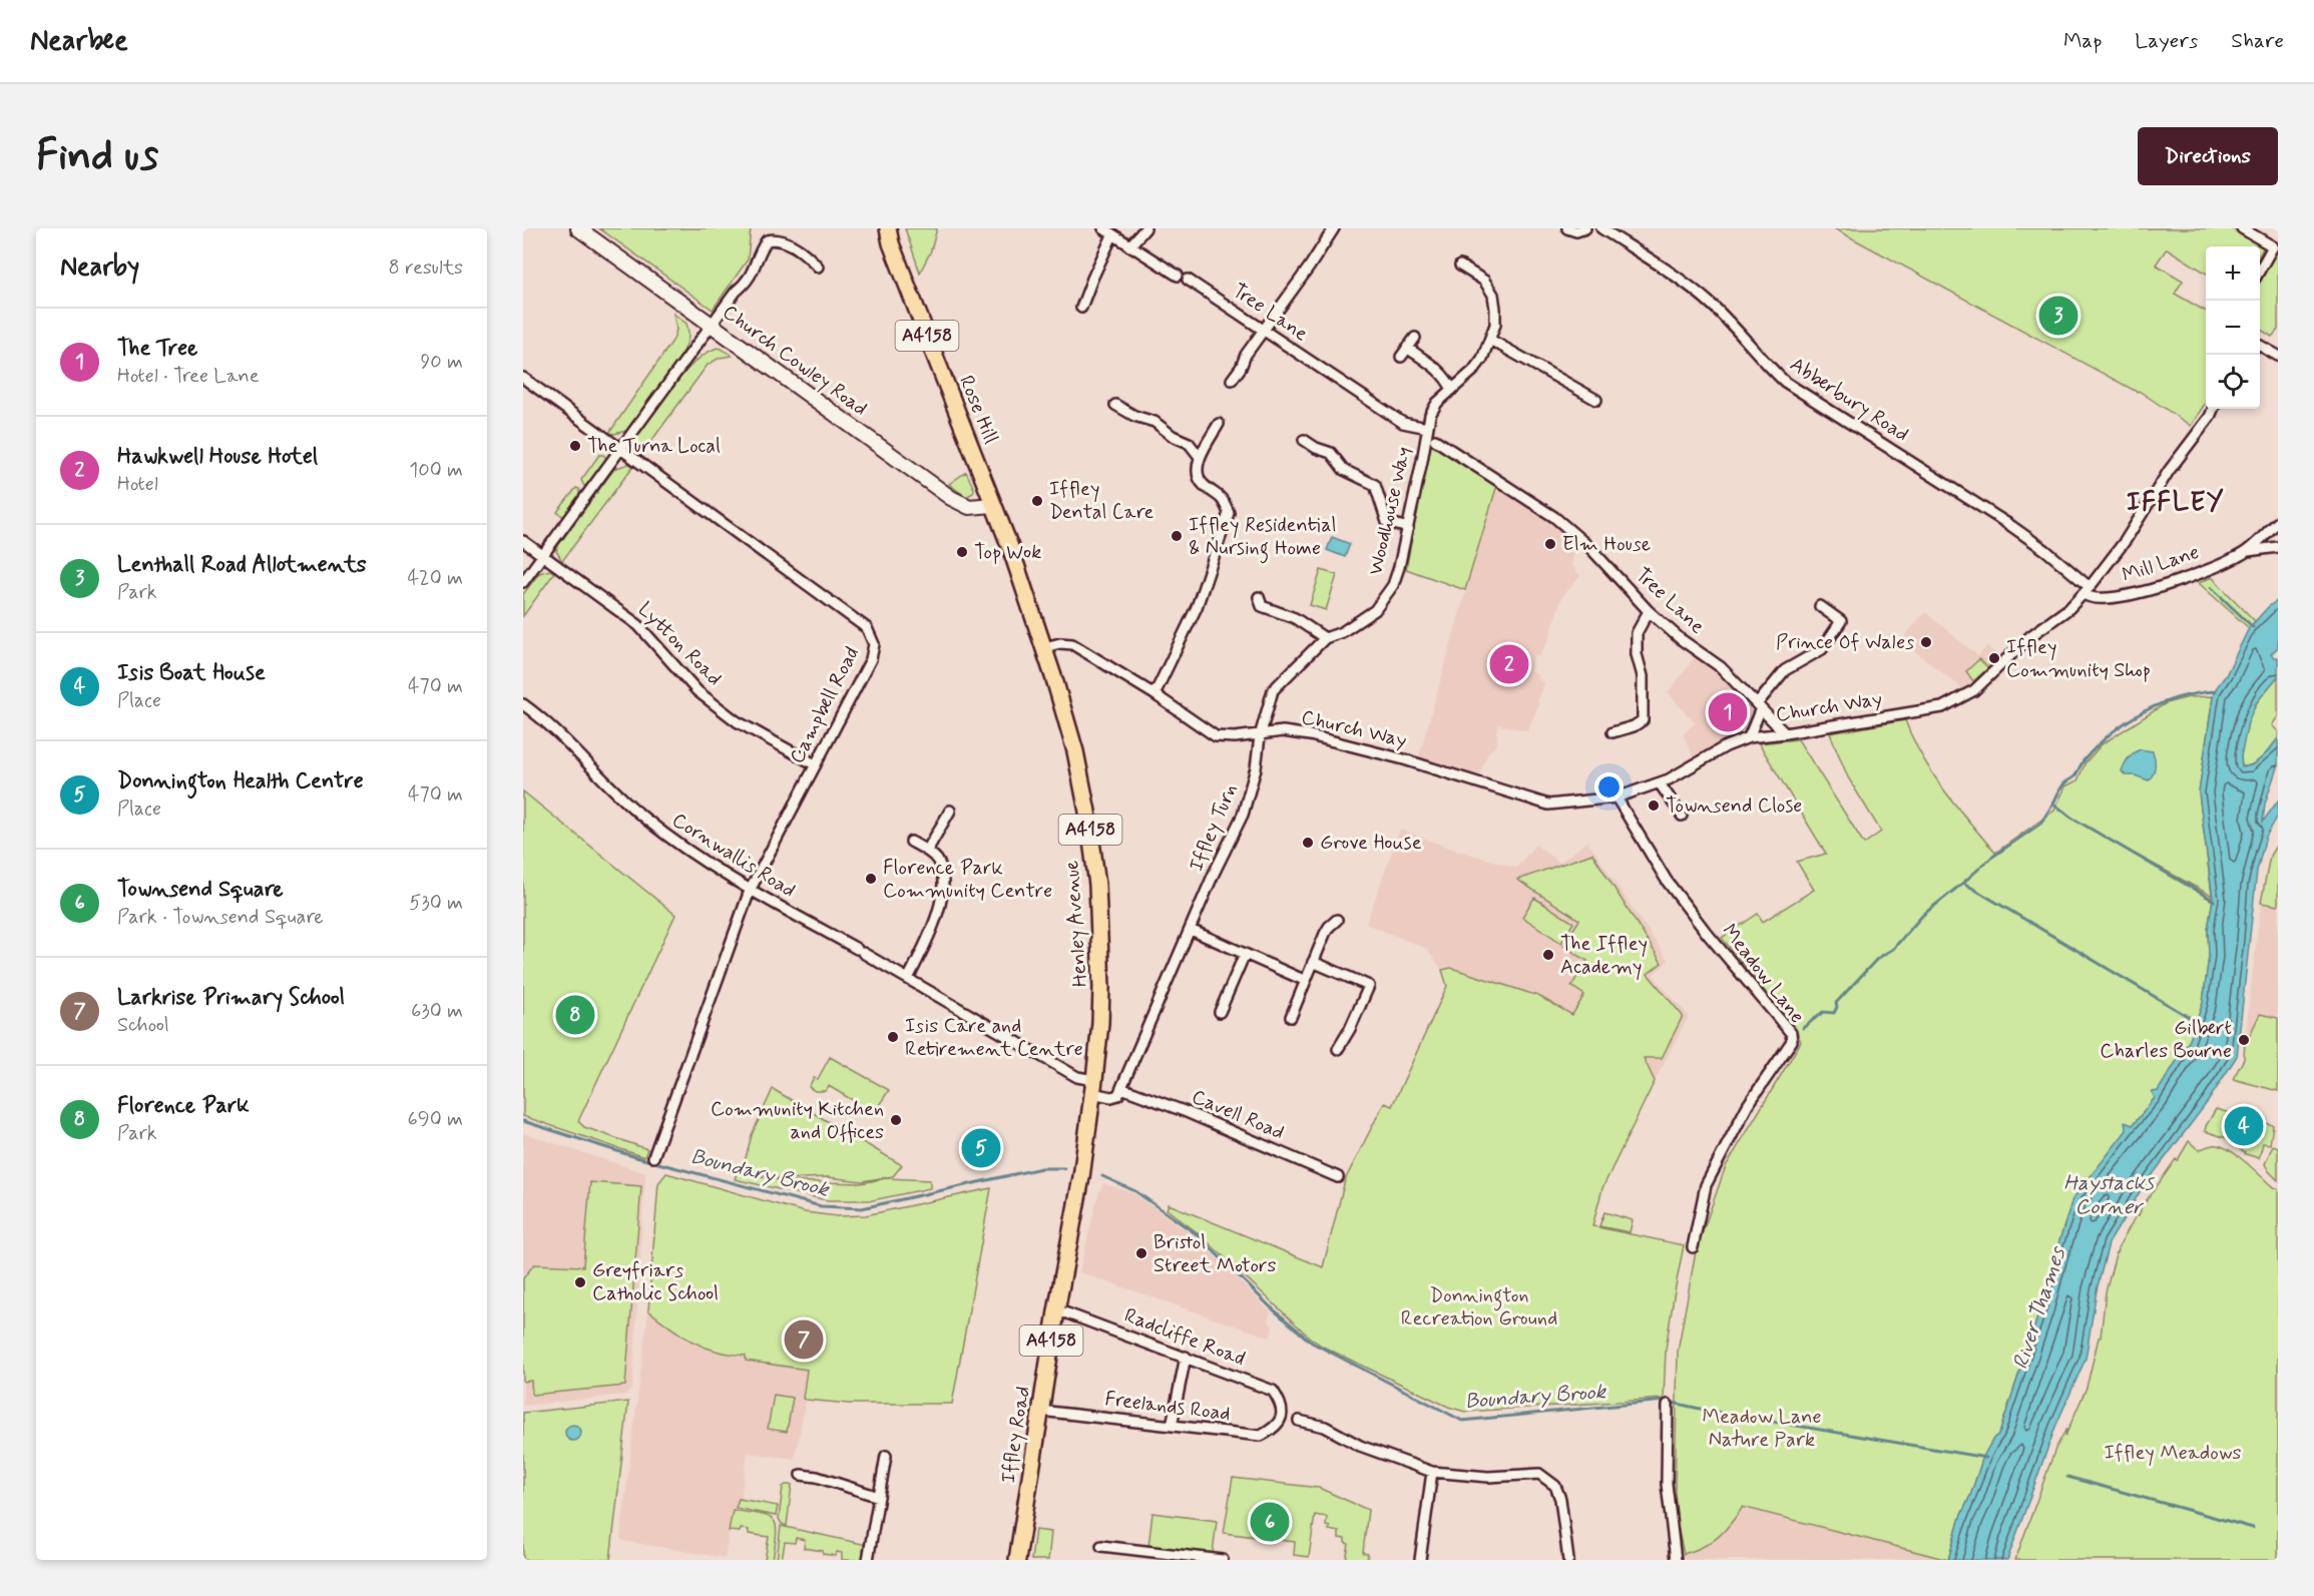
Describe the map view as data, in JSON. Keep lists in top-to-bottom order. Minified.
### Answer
{"streets":{"main road":["A4158","Church Cowley Road","Rose Hill","Henley Avenue","Iffley Road"],"street":["Tree Lane","Abberbury Road","Woodhouse Way","Mill Lane","Lytton Road","Campbell Road","Church Way","Iffley Turn","Cornwallis Road","Meadow Lane","Cavell Road","Radcliffe Road","Freelands Road"]},"crossings":[["Tree Lane","Woodhouse Way"],["Tree Lane","Church Way"],["Church Cowley Road","Rose Hill"],["Church Cowley Road","Henley Avenue"],["Abberbury Road","Mill Lane"],["Abberbury Road","Church Way"],["Rose Hill","Henley Avenue"],["Woodhouse Way","Church Way"],["Woodhouse Way","Iffley Turn"],["Mill Lane","Church Way"],["Lytton Road","Campbell Road"],["Campbell Road","Cornwallis Road"],["Church Way","Iffley Turn"],["Church Way","Meadow Lane"],["Iffley Turn","Cavell Road"],["Cornwallis Road","Henley Avenue"],["Henley Avenue","Iffley Road"],["Radcliffe Road","Freelands Road"],["Radcliffe Road","Iffley Road"],["Freelands Road","Iffley Road"]],"districts":["IFFLEY"],"water":["Boundary Brook","Haystacks Corner","River Thames"],"parks":["Donnington Recreation Ground","Meadow Lane Nature Park","Iffley Meadows"],"places":["The Turna Local","Iffley Dental Care","Iffley Residential & Nursing Home","Elm House","Top Wok","Prince Of Wales","Iffley Community Shop","Townsend Close","Grove House","Florence Park Community Centre","The Iffley Academy","Isis Care and Retirement Centre","Gilbert Charles Bourne","Community Kitchen and Offices","Bristol Street Motors","Greyfriars Catholic School"],"page":{"header":"Nearbee","nav":["Map","Layers","Share"],"buttons":"Directions","title":"Find us","heading":["Nearby","8 results"],"map_buttons":["+","−"],"pins":["3","2","1","8","4","5","7","6"],"list":[{"mark":"1","name":"The Tree","note":"Hotel · Tree Lane","value":"90 m"},{"mark":"2","name":"Hawkwell House Hotel","note":"Hotel","value":"100 m"},{"mark":"3","name":"Lenthall Road Allotments","note":"Park","value":"420 m"},{"mark":"4","name":"Isis Boat House","note":"Place","value":"470 m"},{"mark":"5","name":"Donnington Health Centre","note":"Place","value":"470 m"},{"mark":"6","name":"Townsend Square","note":"Park · Townsend Square","value":"530 m"},{"mark":"7","name":"Larkrise Primary School","note":"School","value":"630 m"},{"mark":"8","name":"Florence Park","note":"Park","value":"690 m"}]}}
